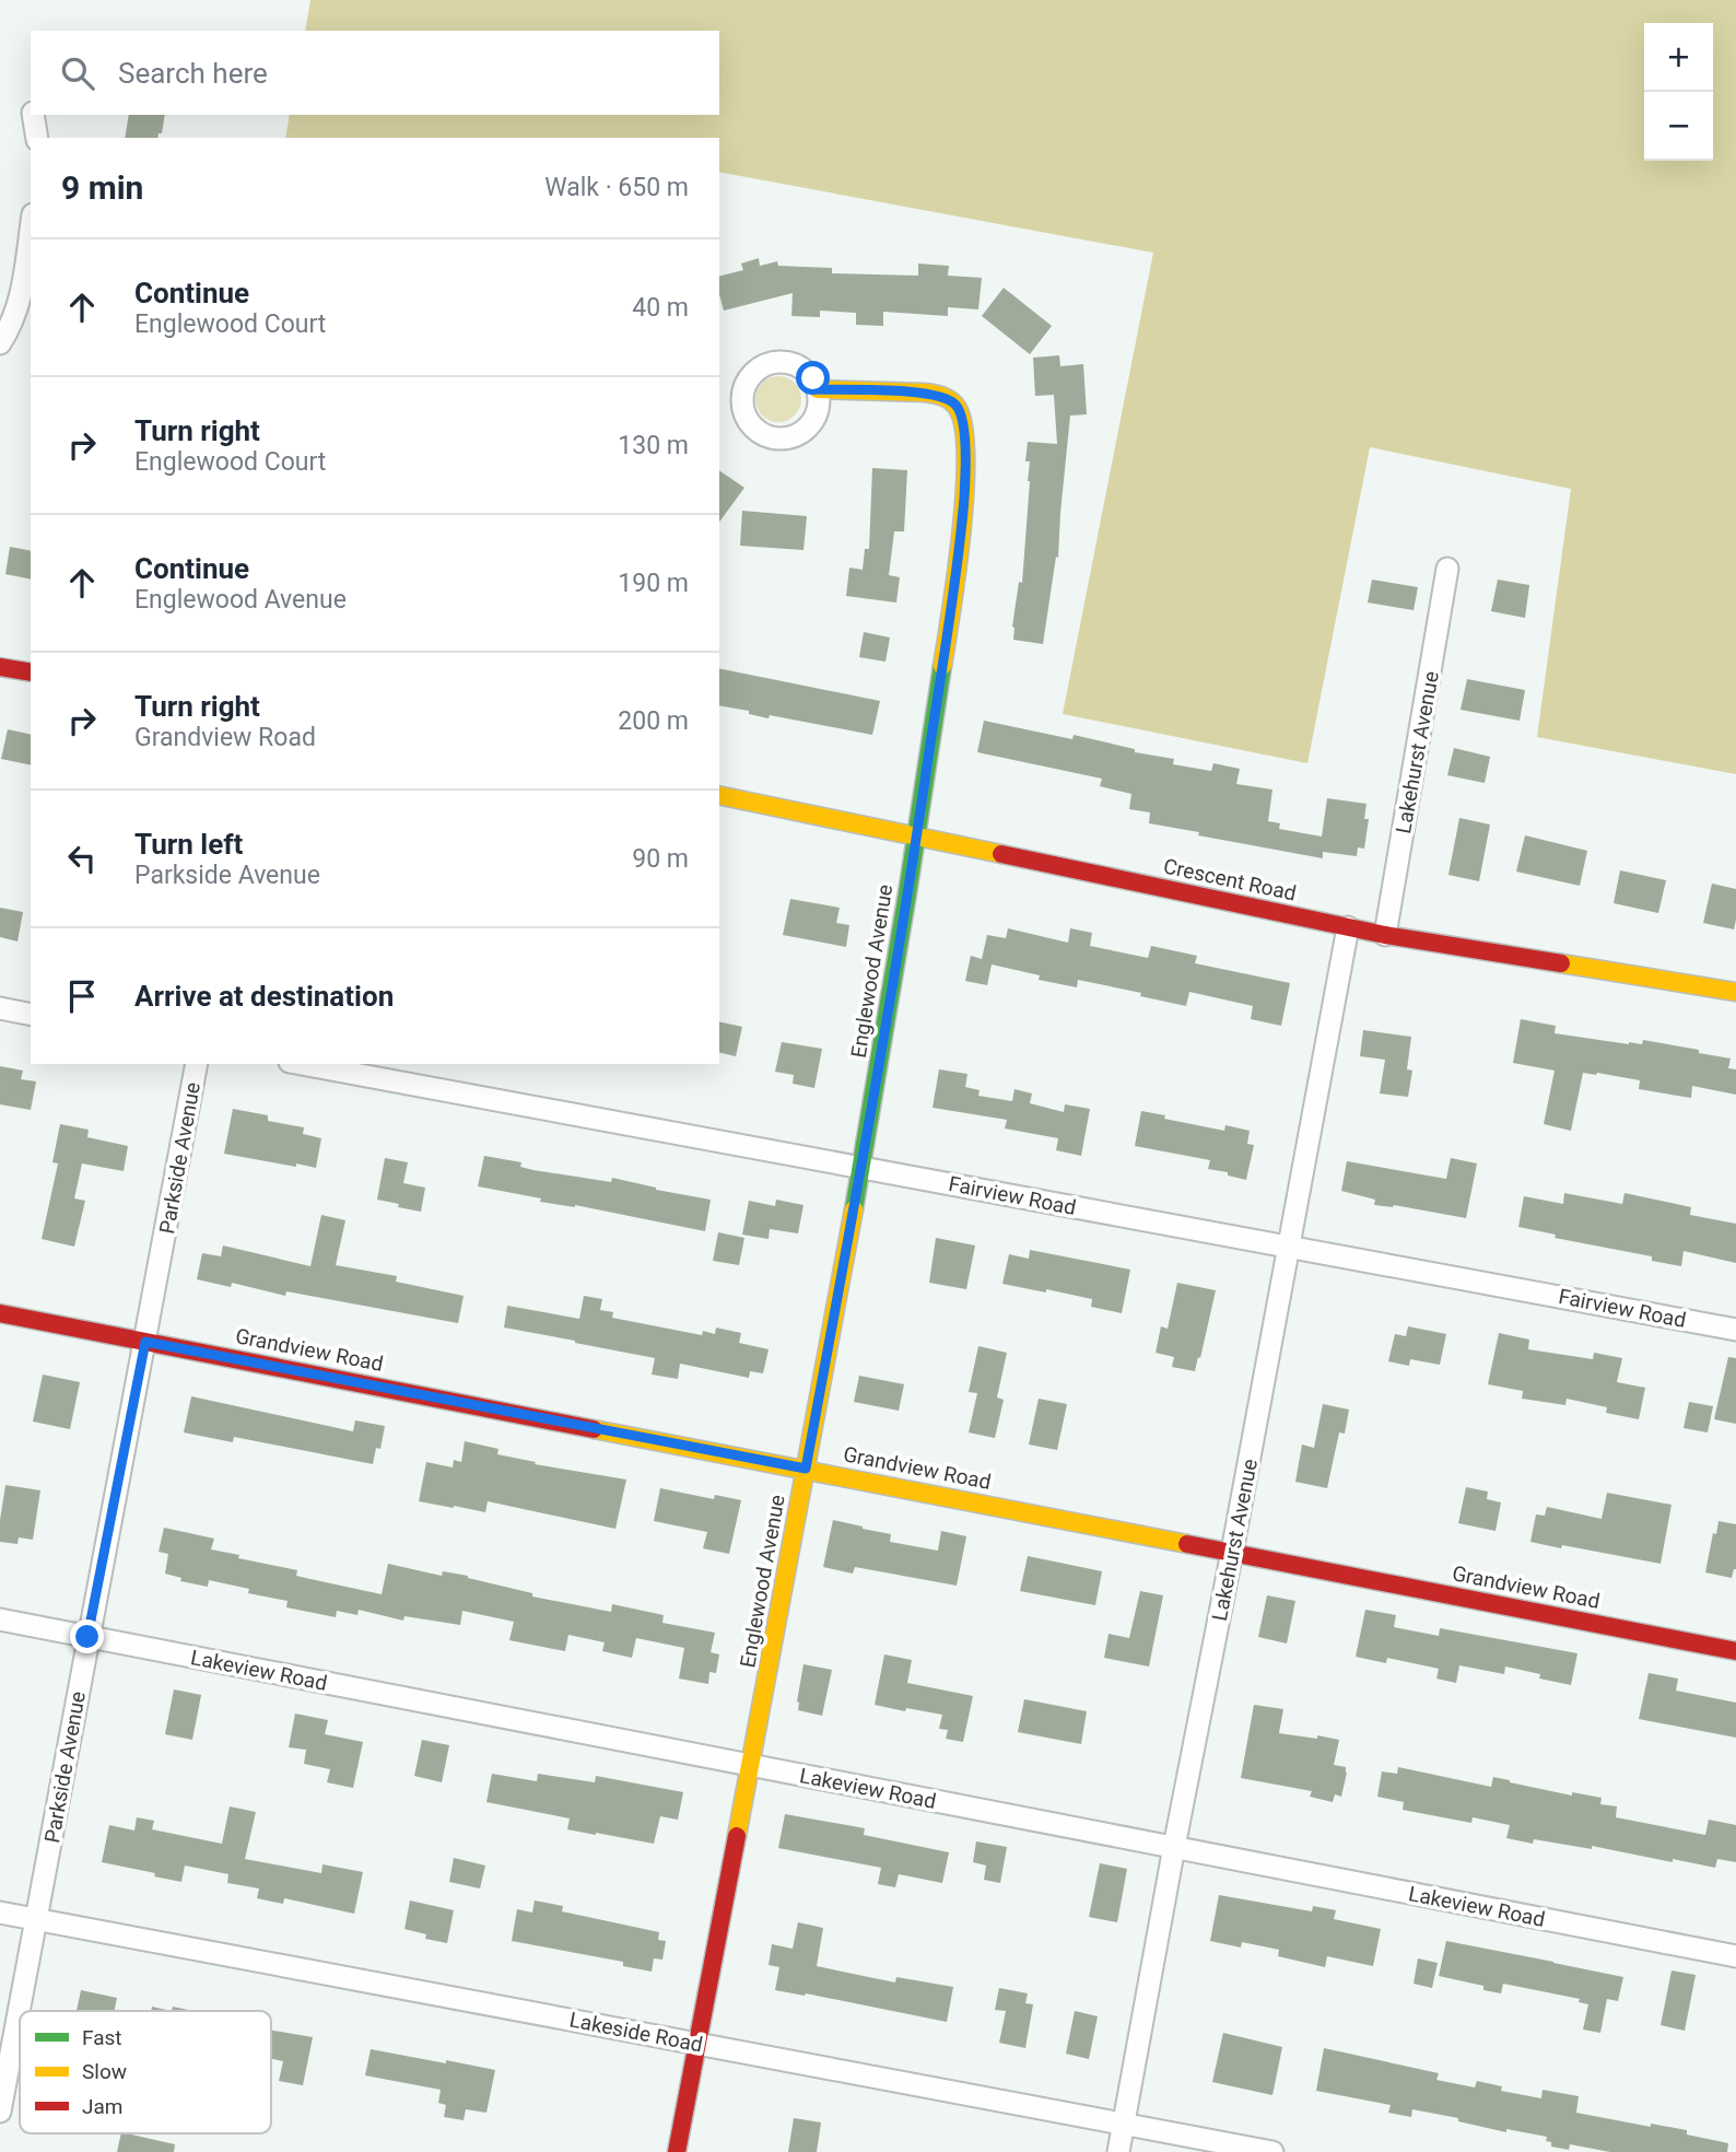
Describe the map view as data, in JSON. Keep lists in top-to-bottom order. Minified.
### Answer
{"streets":{"street":["Lakehurst Avenue","Crescent Road","Englewood Avenue","Parkside Avenue","Fairview Road","Grandview Road","Lakeview Road","Lakeside Road"]},"crossings":[["Lakehurst Avenue","Crescent Road"],["Lakehurst Avenue","Fairview Road"],["Lakehurst Avenue","Grandview Road"],["Lakehurst Avenue","Lakeview Road"],["Lakehurst Avenue","Lakeside Road"],["Crescent Road","Englewood Avenue"],["Englewood Avenue","Fairview Road"],["Englewood Avenue","Grandview Road"],["Englewood Avenue","Lakeview Road"],["Englewood Avenue","Lakeside Road"],["Parkside Avenue","Grandview Road"],["Parkside Avenue","Lakeview Road"],["Parkside Avenue","Lakeside Road"]],"legend":["Fast","Slow","Jam"],"page":{"map_buttons":["+","−"],"search":"Search here","heading":["9 min","Walk · 650 m"],"list":[["Continue","Englewood Court","40 m"],["Turn right","Englewood Court","130 m"],["Continue","Englewood Avenue","190 m"],["Turn right","Grandview Road","200 m"],["Turn left","Parkside Avenue","90 m"],"Arrive at destination"]}}
